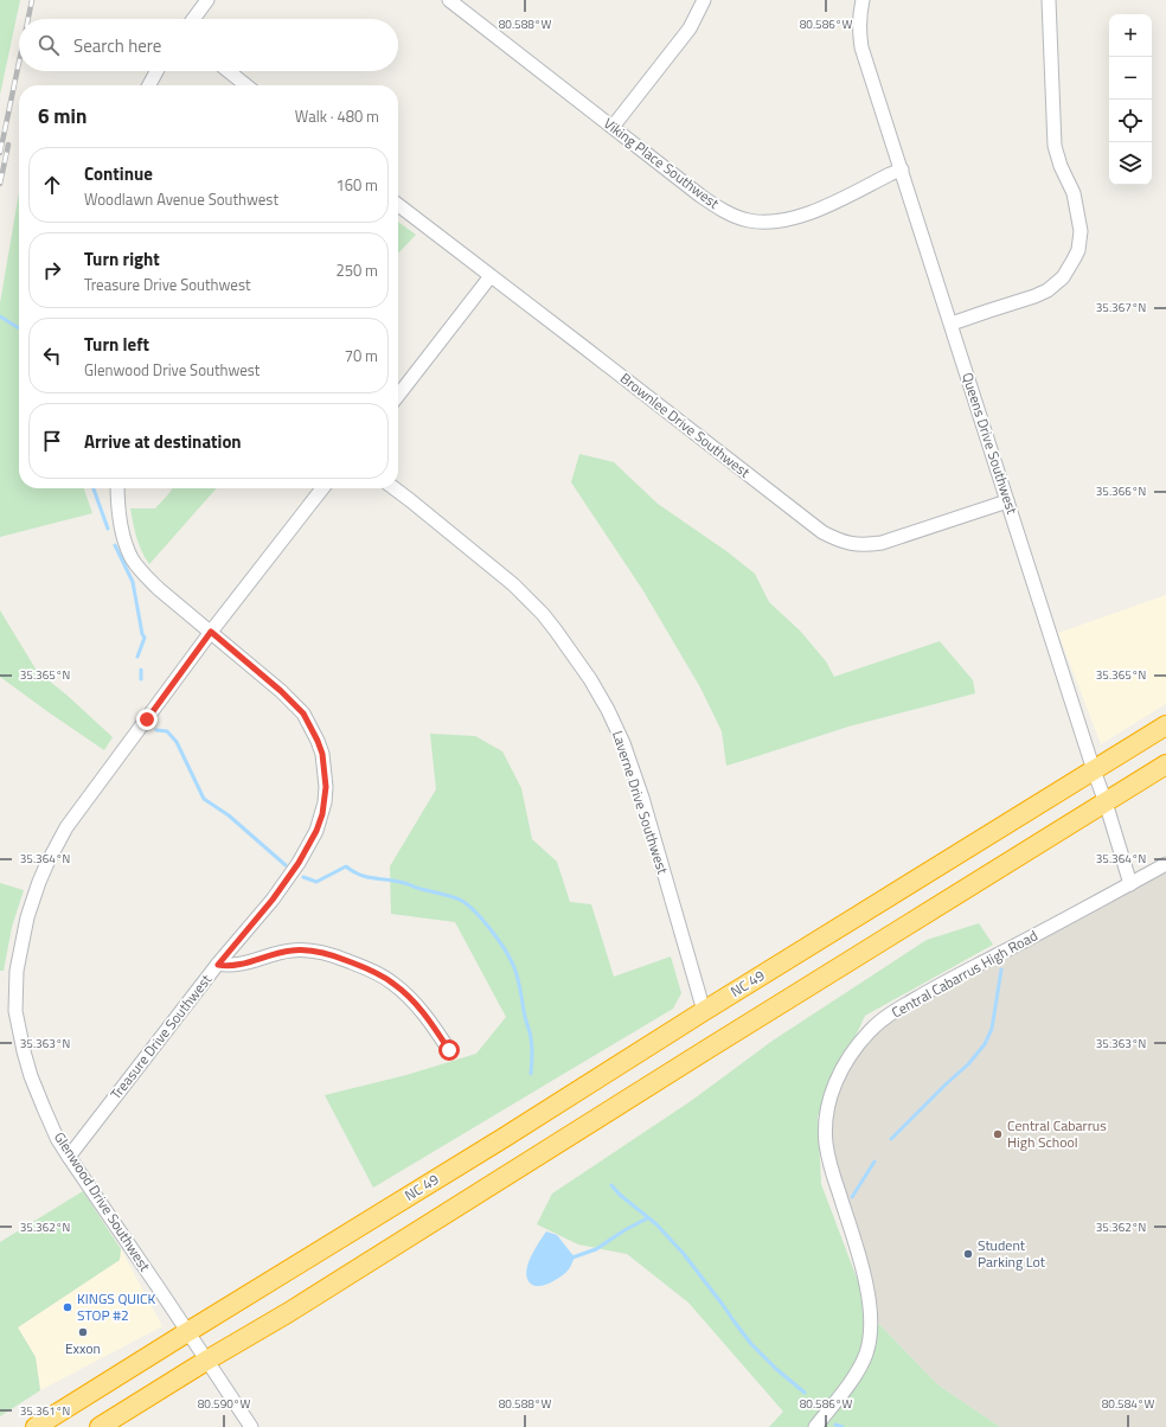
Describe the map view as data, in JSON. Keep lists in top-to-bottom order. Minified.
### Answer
{"streets":{"highway":["NC 49"],"street":["Viking Place Southwest","Brownlee Drive Southwest","Queens Drive Southwest","Laverne Drive Southwest","Central Cabarrus High Road","Treasure Drive Southwest","Glenwood Drive Southwest"]},"crossings":[["Viking Place Southwest","Queens Drive Southwest"],["Brownlee Drive Southwest","Queens Drive Southwest"],["Queens Drive Southwest","Central Cabarrus High Road"],["Queens Drive Southwest","NC 49"],["Laverne Drive Southwest","NC 49"],["NC 49","Glenwood Drive Southwest"],["Treasure Drive Southwest","Glenwood Drive Southwest"]],"places":["Central Cabarrus High School","Student Parking Lot","KINGS QUICK STOP #2","Exxon"],"page":{"map_buttons":["+","−"],"search":"Search here","heading":["6 min","Walk · 480 m"],"list":[["Continue","Woodlawn Avenue Southwest","160 m"],["Turn right","Treasure Drive Southwest","250 m"],["Turn left","Glenwood Drive Southwest","70 m"],"Arrive at destination"]},"coordinates":["80.588°W","80.586°W","35.367°N","35.366°N","35.365°N","35.364°N","35.363°N","35.362°N","80.590°W","80.584°W","35.361°N"]}
